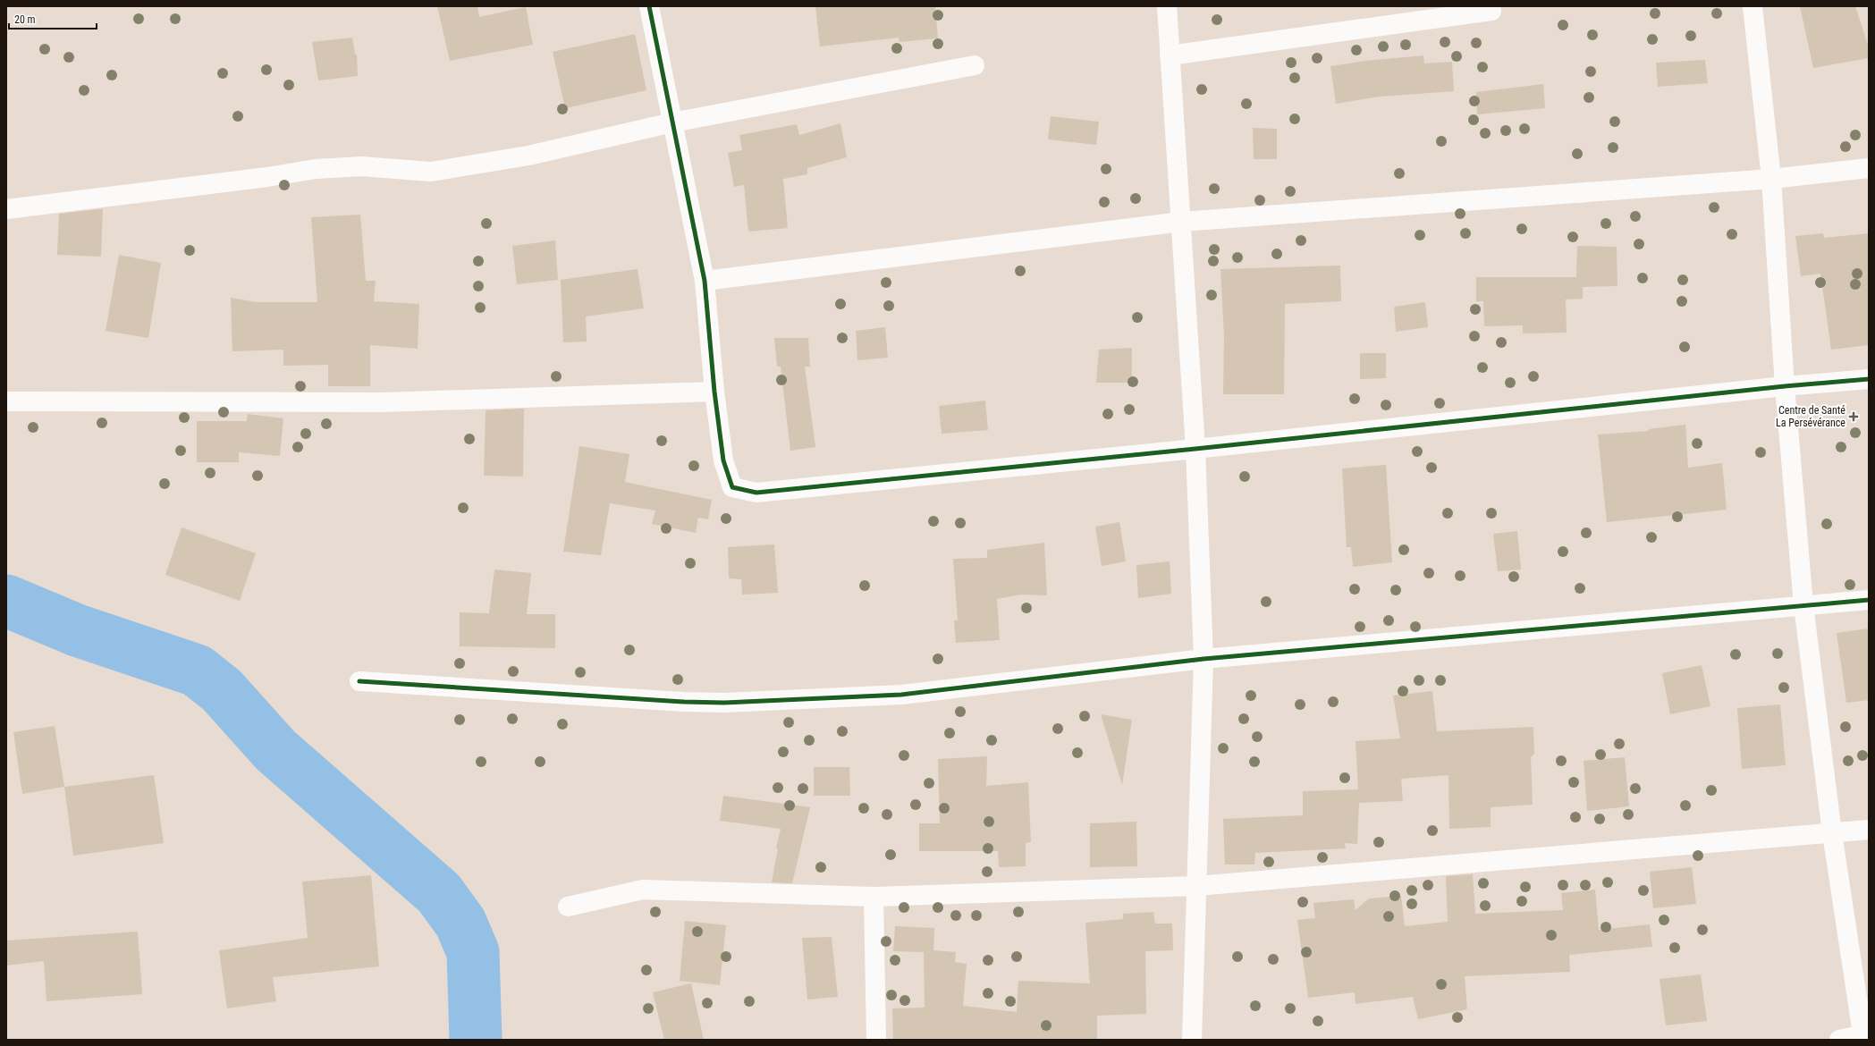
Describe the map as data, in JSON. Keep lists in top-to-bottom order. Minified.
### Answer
{"places":{"health":["Centre de Santé La Persévérance"]},"scale_bar":"20 m"}
